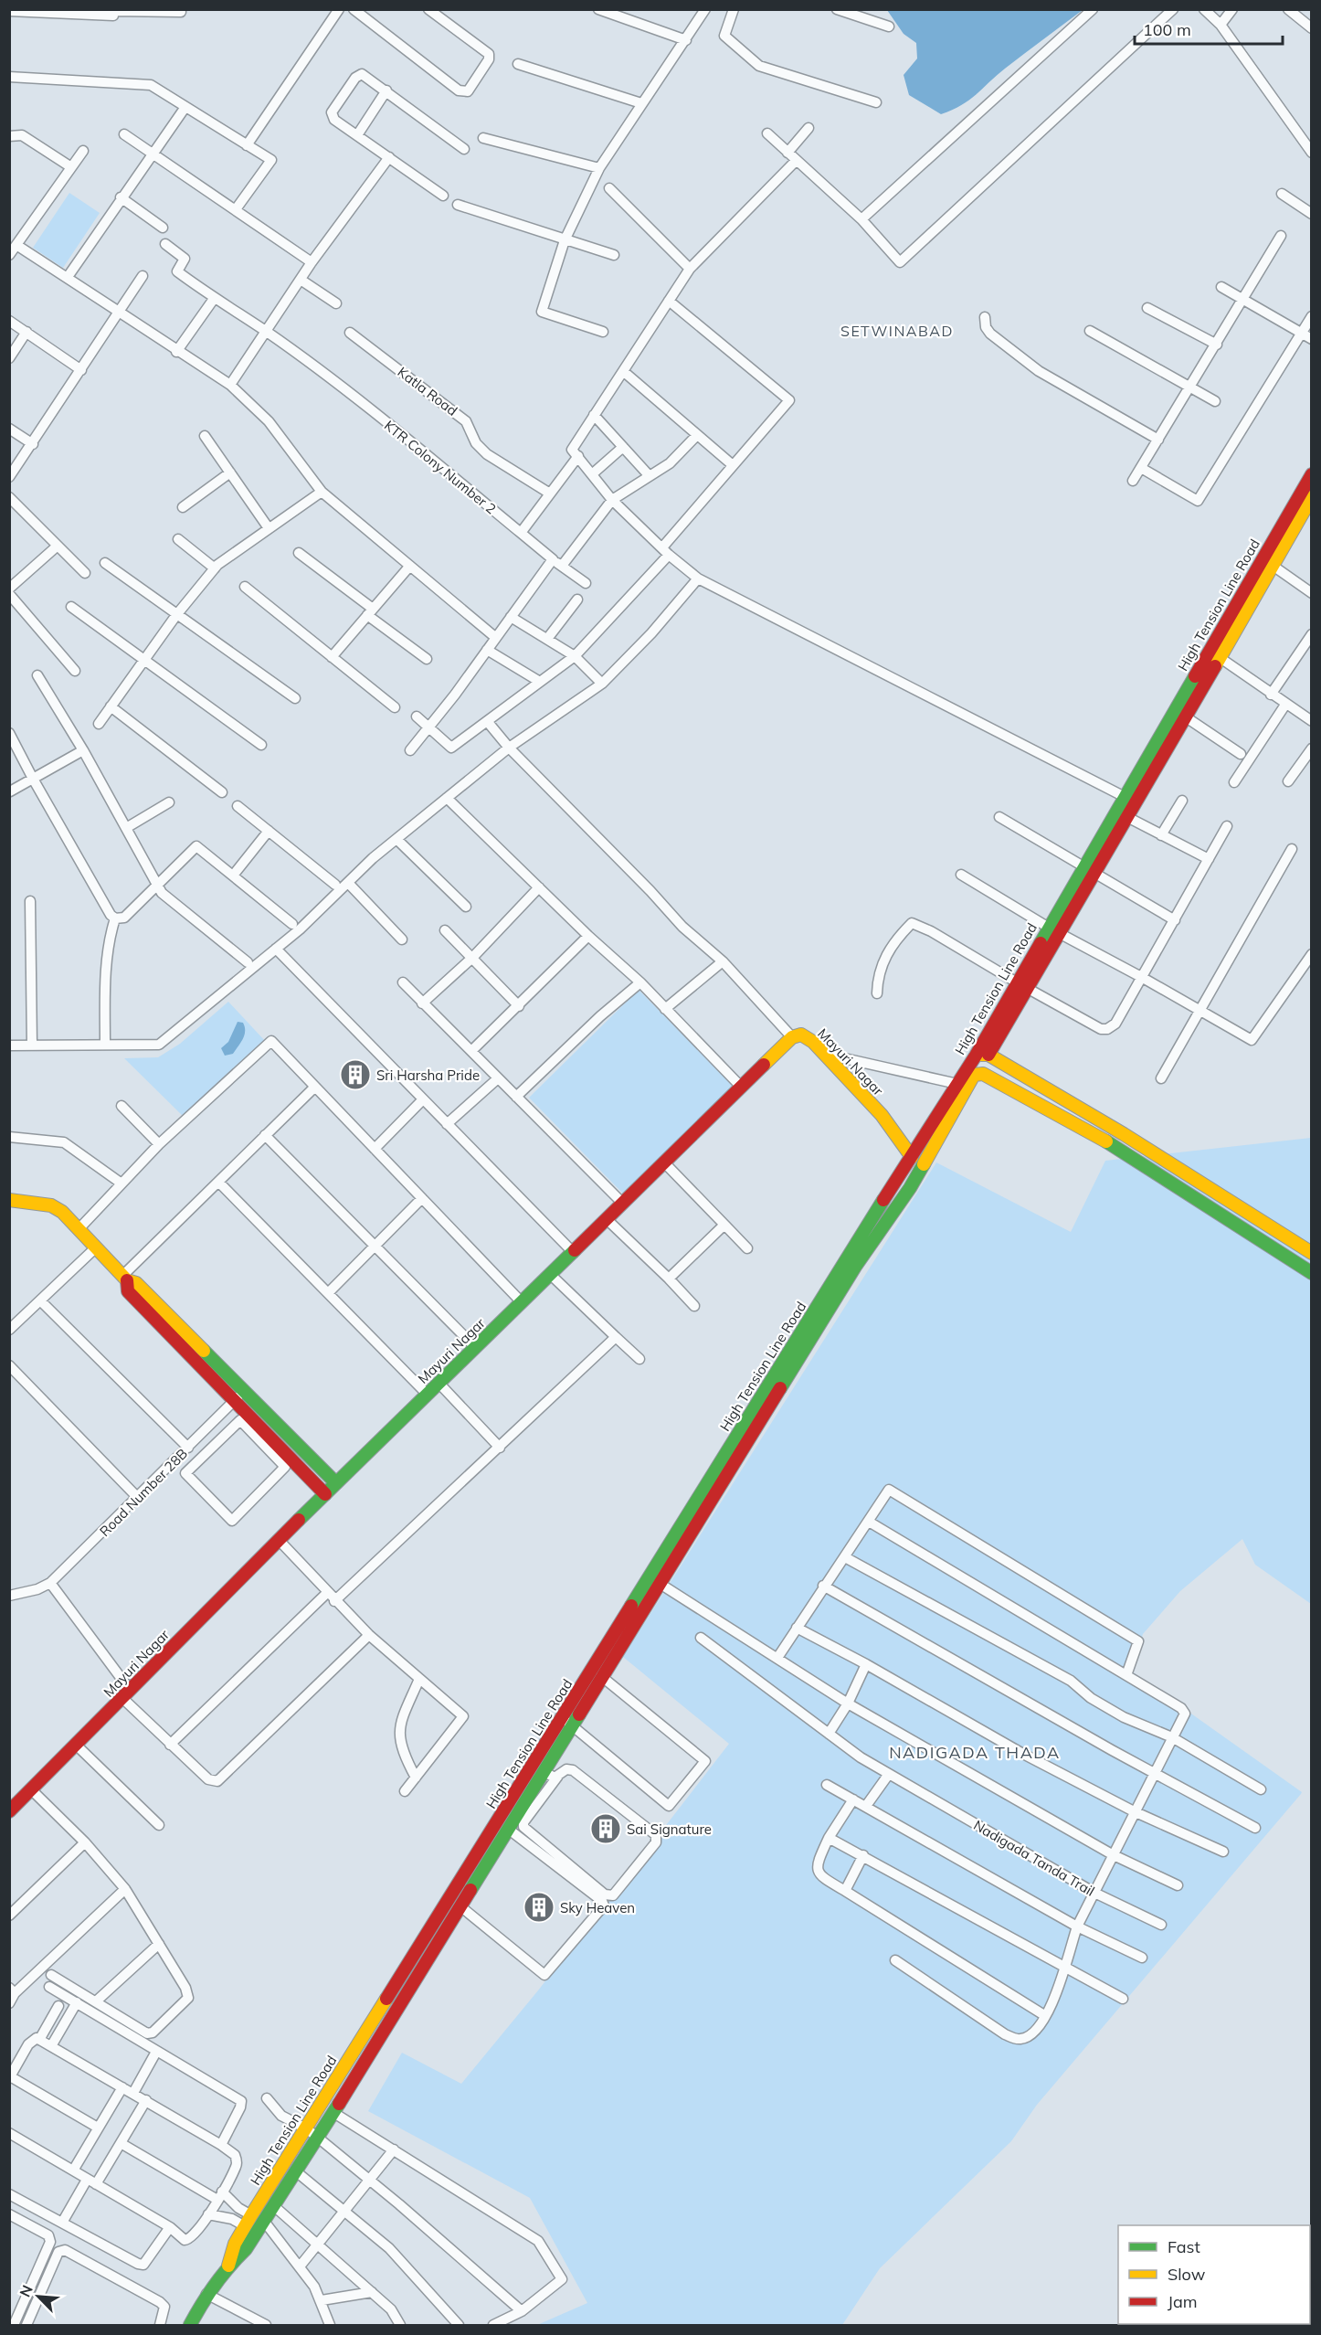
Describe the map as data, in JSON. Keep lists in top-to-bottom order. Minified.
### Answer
{"streets":{"main road":["High Tension Line Road","Mayuri Nagar"],"street":["Katla Road","KTR Colony Number 2","Road Number 28B","Nadigada Tanda Trail"]},"crossings":[["High Tension Line Road","Mayuri Nagar"]],"districts":["SETWINABAD","NADIGADA THADA"],"places":{"building":["Sri Harsha Pride","Sai Signature","Sky Heaven"]},"legend":["Fast","Slow","Jam"],"scale_bar":"100 m","north":"top left"}
